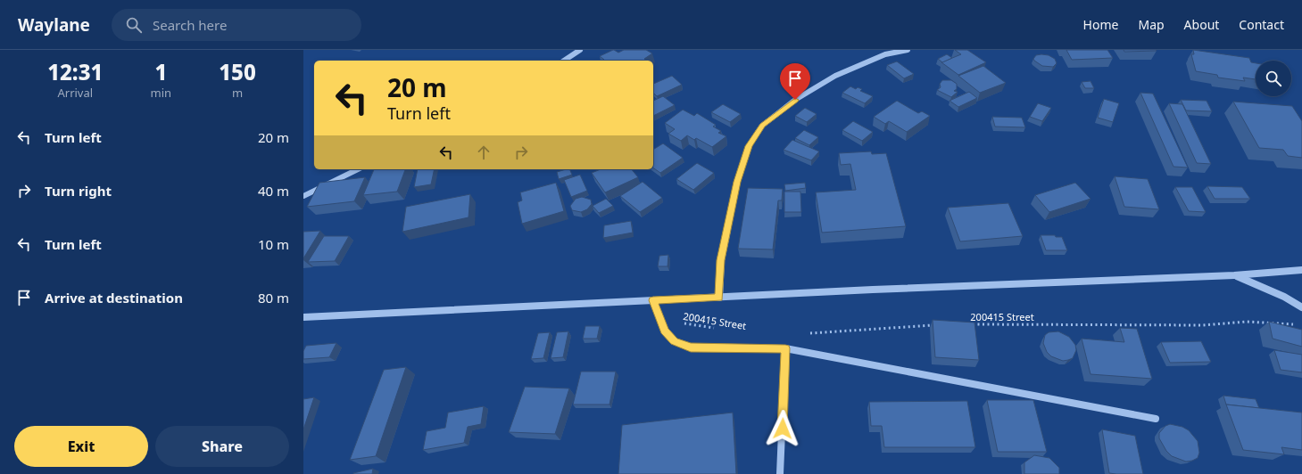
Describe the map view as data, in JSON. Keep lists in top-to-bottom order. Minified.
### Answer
{"streets":{"path":["200415 Street"]},"page":{"header":"Waylane","search":"Search here","nav":["Home","Map","About","Contact"],"eta":["12:31","Arrival","1","min","150","m"],"turn":["20 m","Turn left"],"list":[{"name":"Turn left","value":"20 m"},{"name":"Turn right","value":"40 m"},{"name":"Turn left","value":"10 m"},{"name":"Arrive at destination","value":"80 m"}],"buttons":["Exit","Share"]}}
